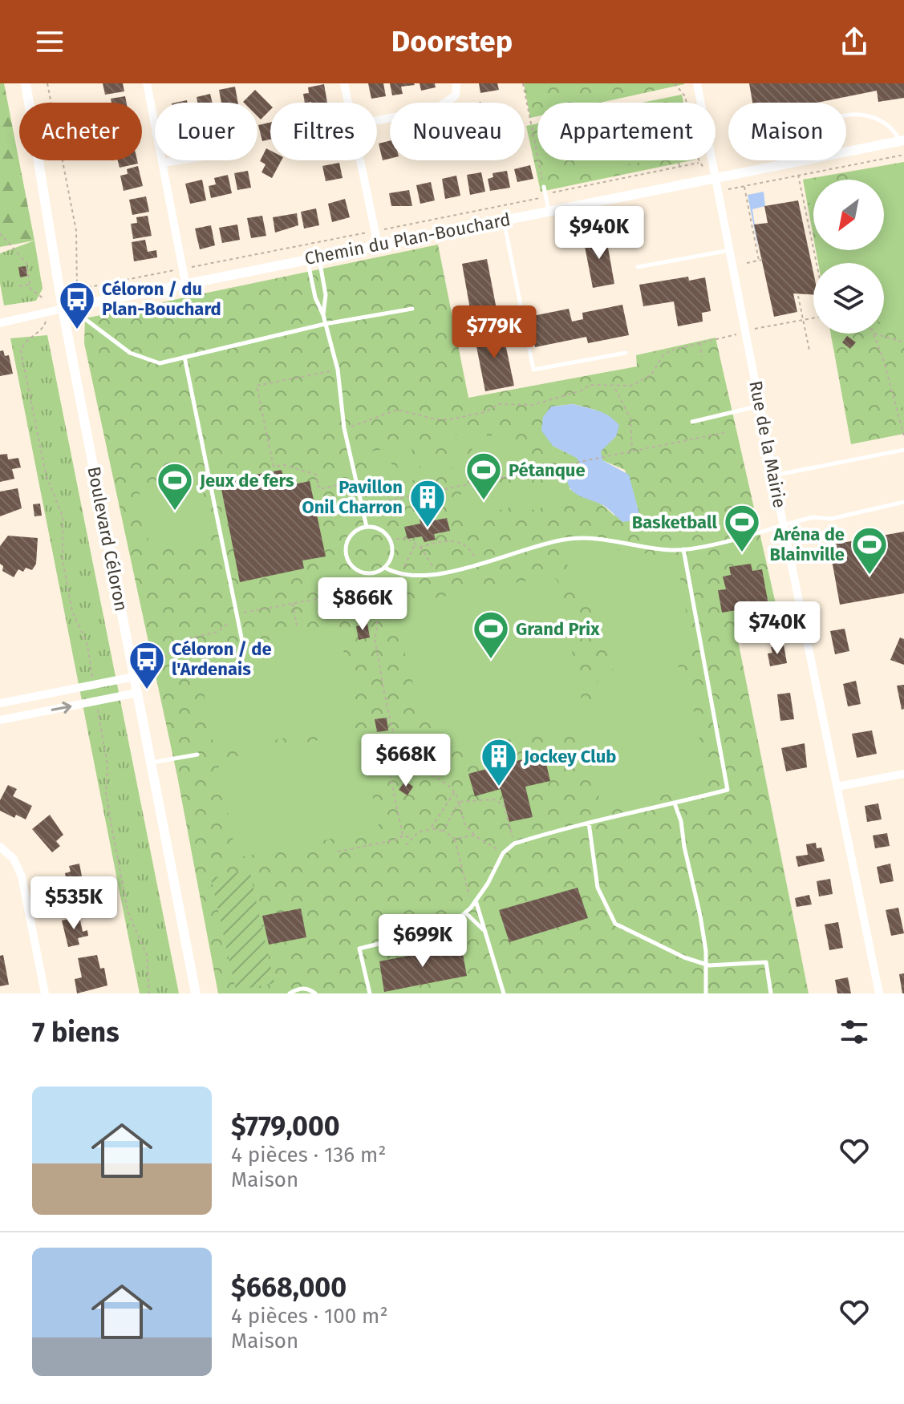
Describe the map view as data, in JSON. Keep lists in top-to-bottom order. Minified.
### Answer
{"streets":{"street":["Chemin du Plan-Bouchard","Rue de la Mairie","Boulevard Céloron"]},"crossings":[["Chemin du Plan-Bouchard","Rue de la Mairie"],["Chemin du Plan-Bouchard","Boulevard Céloron"]],"places":{"bus stop":["Céloron / du Plan-Bouchard","Céloron / de l'Ardenais"],"sports":["Pétanque","Jeux de fers","Basketball","Aréna de Blainville","Grand Prix"],"building":["Pavillon Onil Charron","Jockey Club"]},"north":"bottom left","page":{"header":"Doorstep","chip":["Acheter","Louer","Filtres","Nouveau","Appartement","Maison"],"price":["$940K","$779K","$866K","$740K","$668K","$535K","$699K"],"heading":"7 biens","list":[{"name":"$779,000","note":"4 pièces · 136 m² · Maison"},{"name":"$668,000","note":"4 pièces · 100 m² · Maison"}]}}
